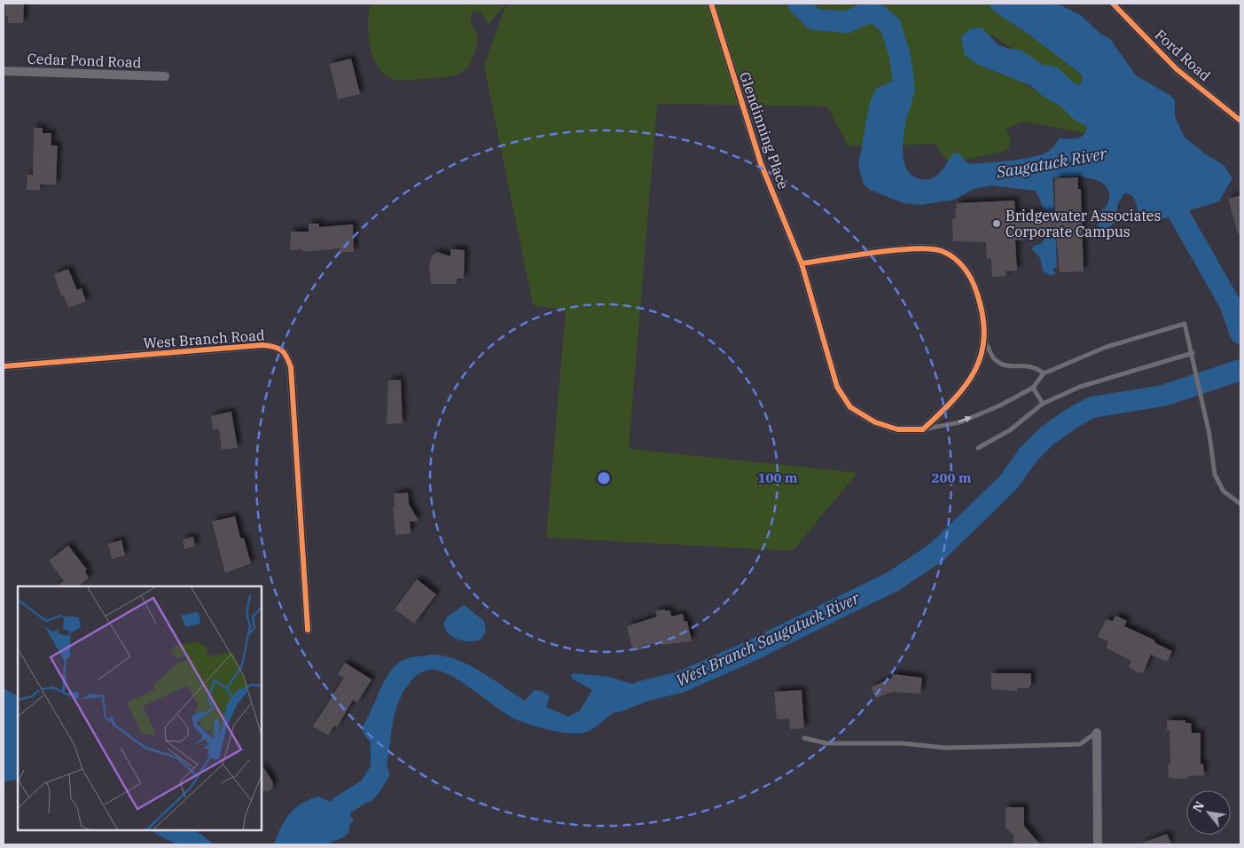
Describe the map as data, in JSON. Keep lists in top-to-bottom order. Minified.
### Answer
{"streets":{"street":["Ford Road","Cedar Pond Road","Glendinning Place","West Branch Road"]},"water":["Saugatuck River","West Branch Saugatuck River"],"places":["Bridgewater Associates Corporate Campus"],"north":"top left","rings":["100 m","200 m"]}
